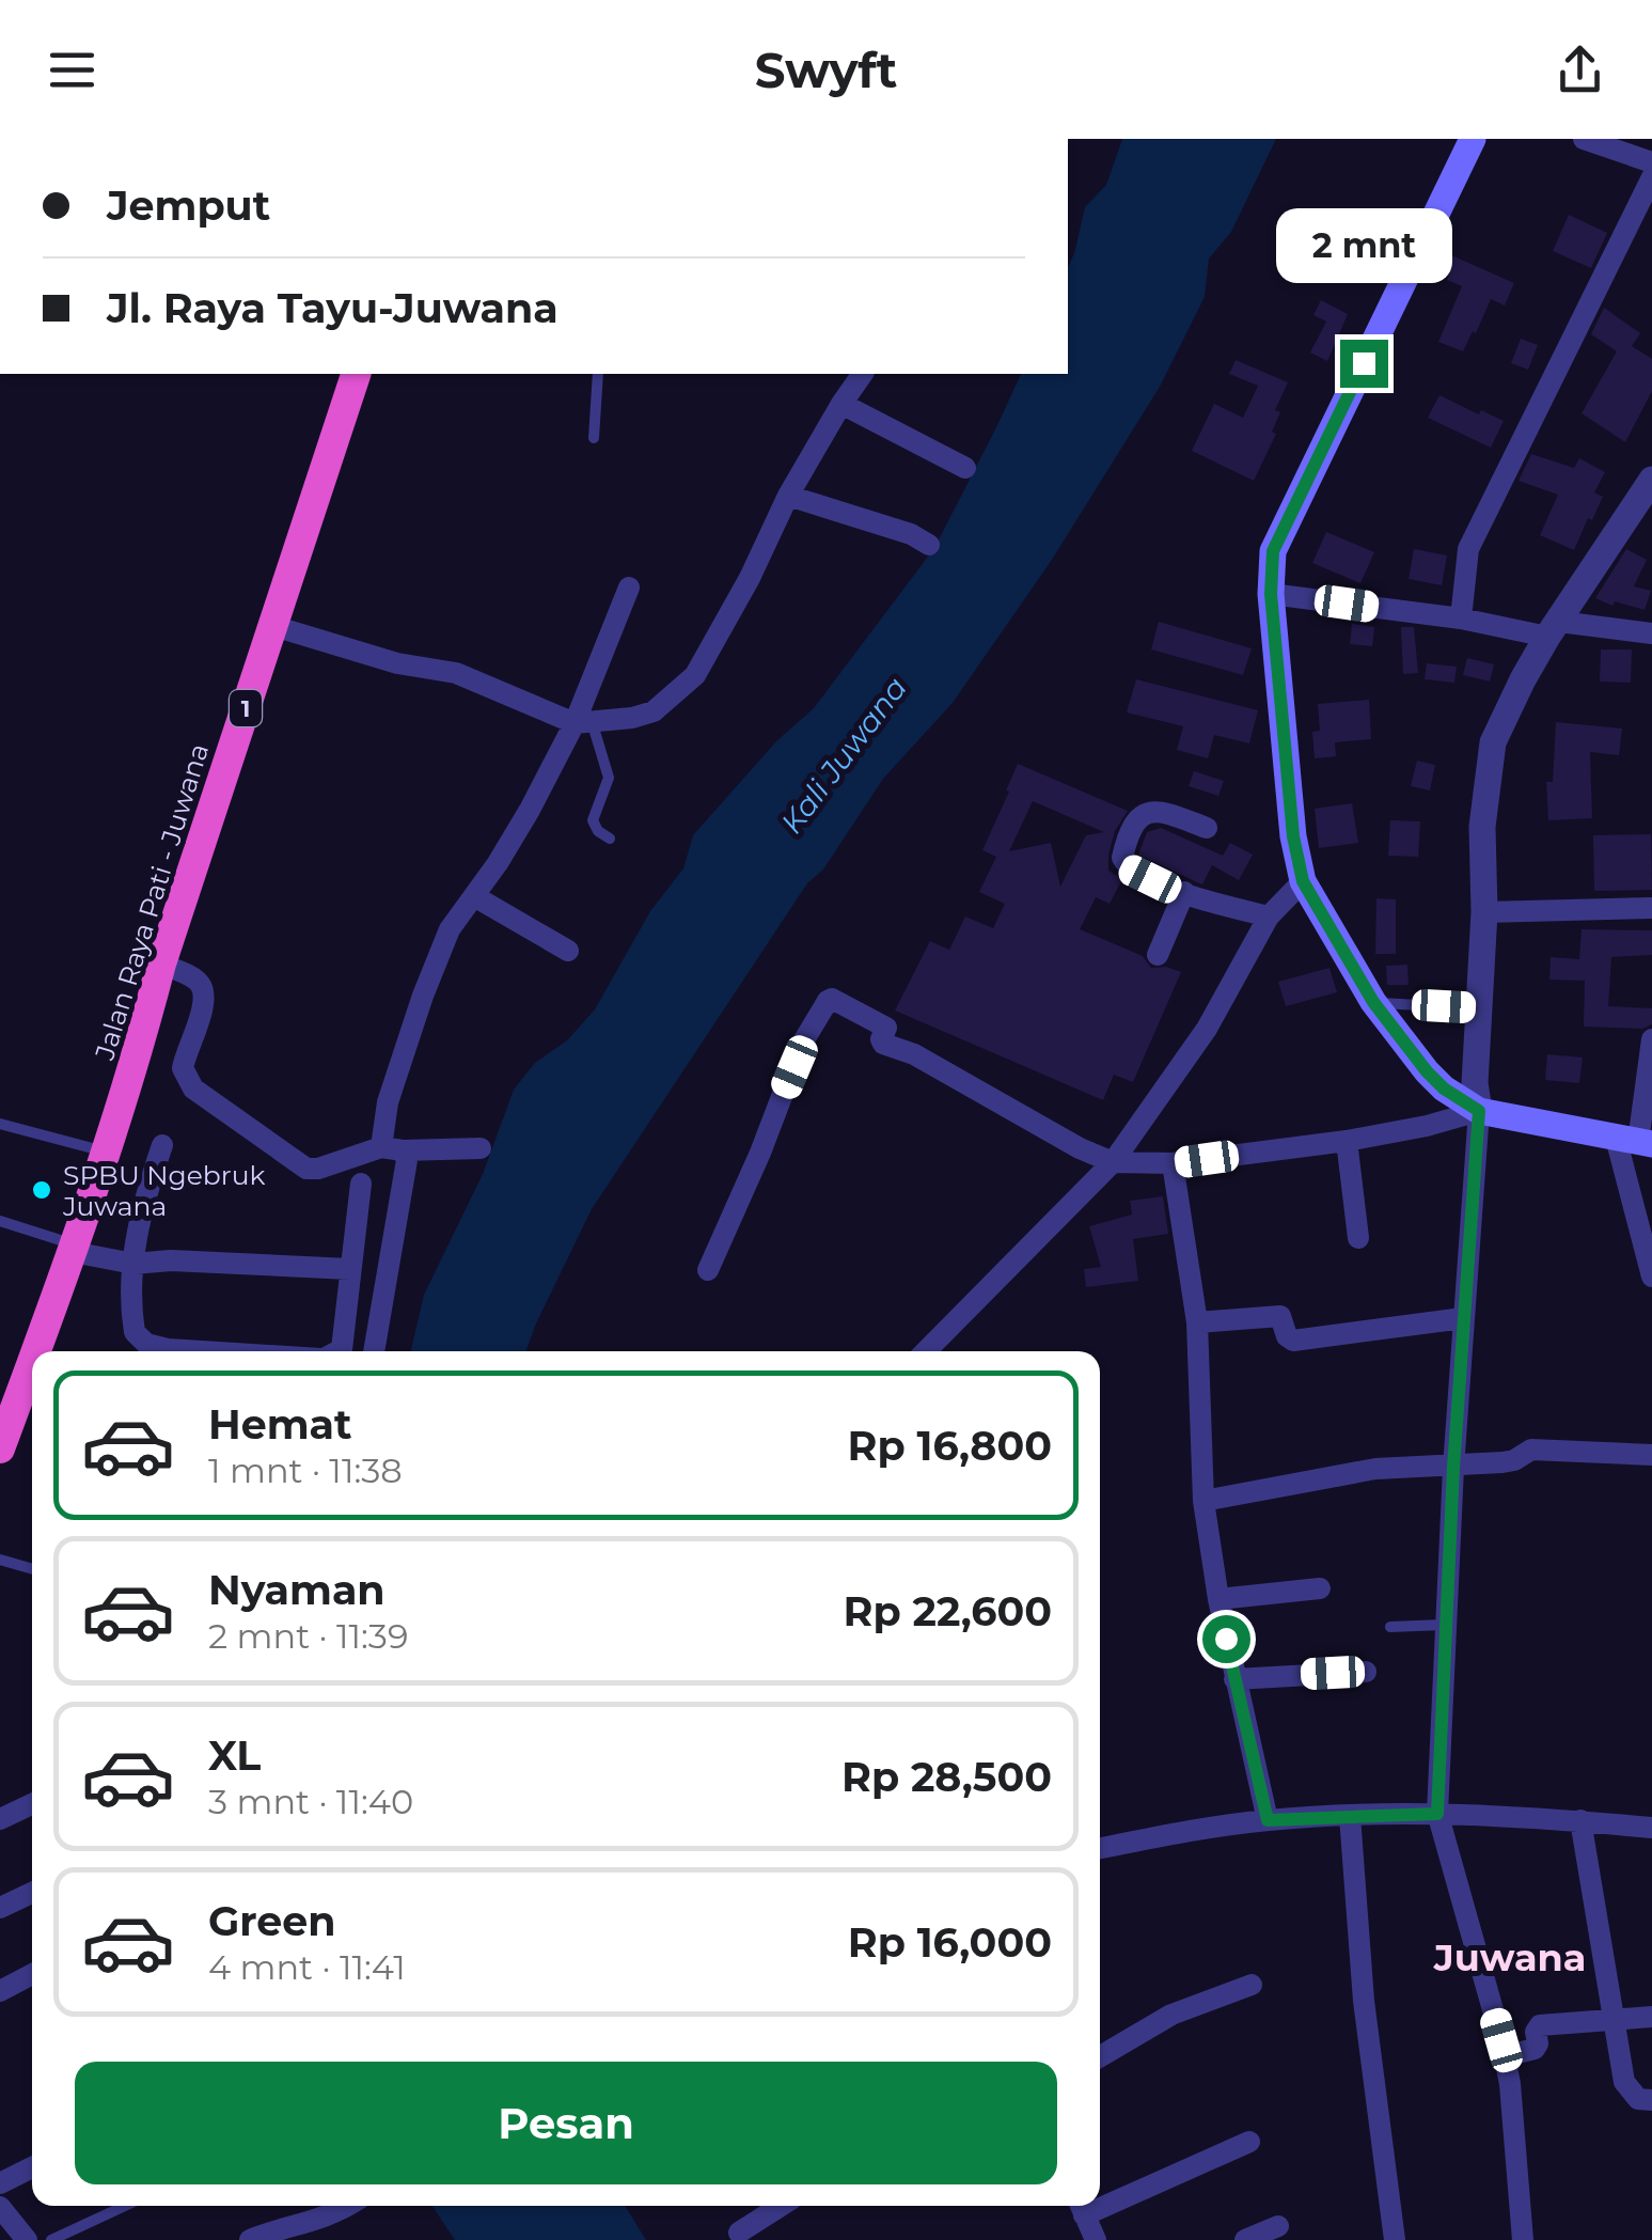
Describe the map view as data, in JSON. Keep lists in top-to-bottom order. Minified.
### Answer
{"streets":{"highway":["1","Jalan Raya Pati - Juwana"]},"districts":["Juwana"],"water":["Kali Juwana"],"places":["SPBU Ngebruk Juwana"],"page":{"header":"Swyft","banner":["Jemput","Jl. Raya Tayu-Juwana"],"bubble":"2 mnt","list":[{"name":"Hemat","note":"1 mnt · 11:38","value":"Rp 16,800"},{"name":"Nyaman","note":"2 mnt · 11:39","value":"Rp 22,600"},{"name":"XL","note":"3 mnt · 11:40","value":"Rp 28,500"},{"name":"Green","note":"4 mnt · 11:41","value":"Rp 16,000"}],"buttons":"Pesan"}}
